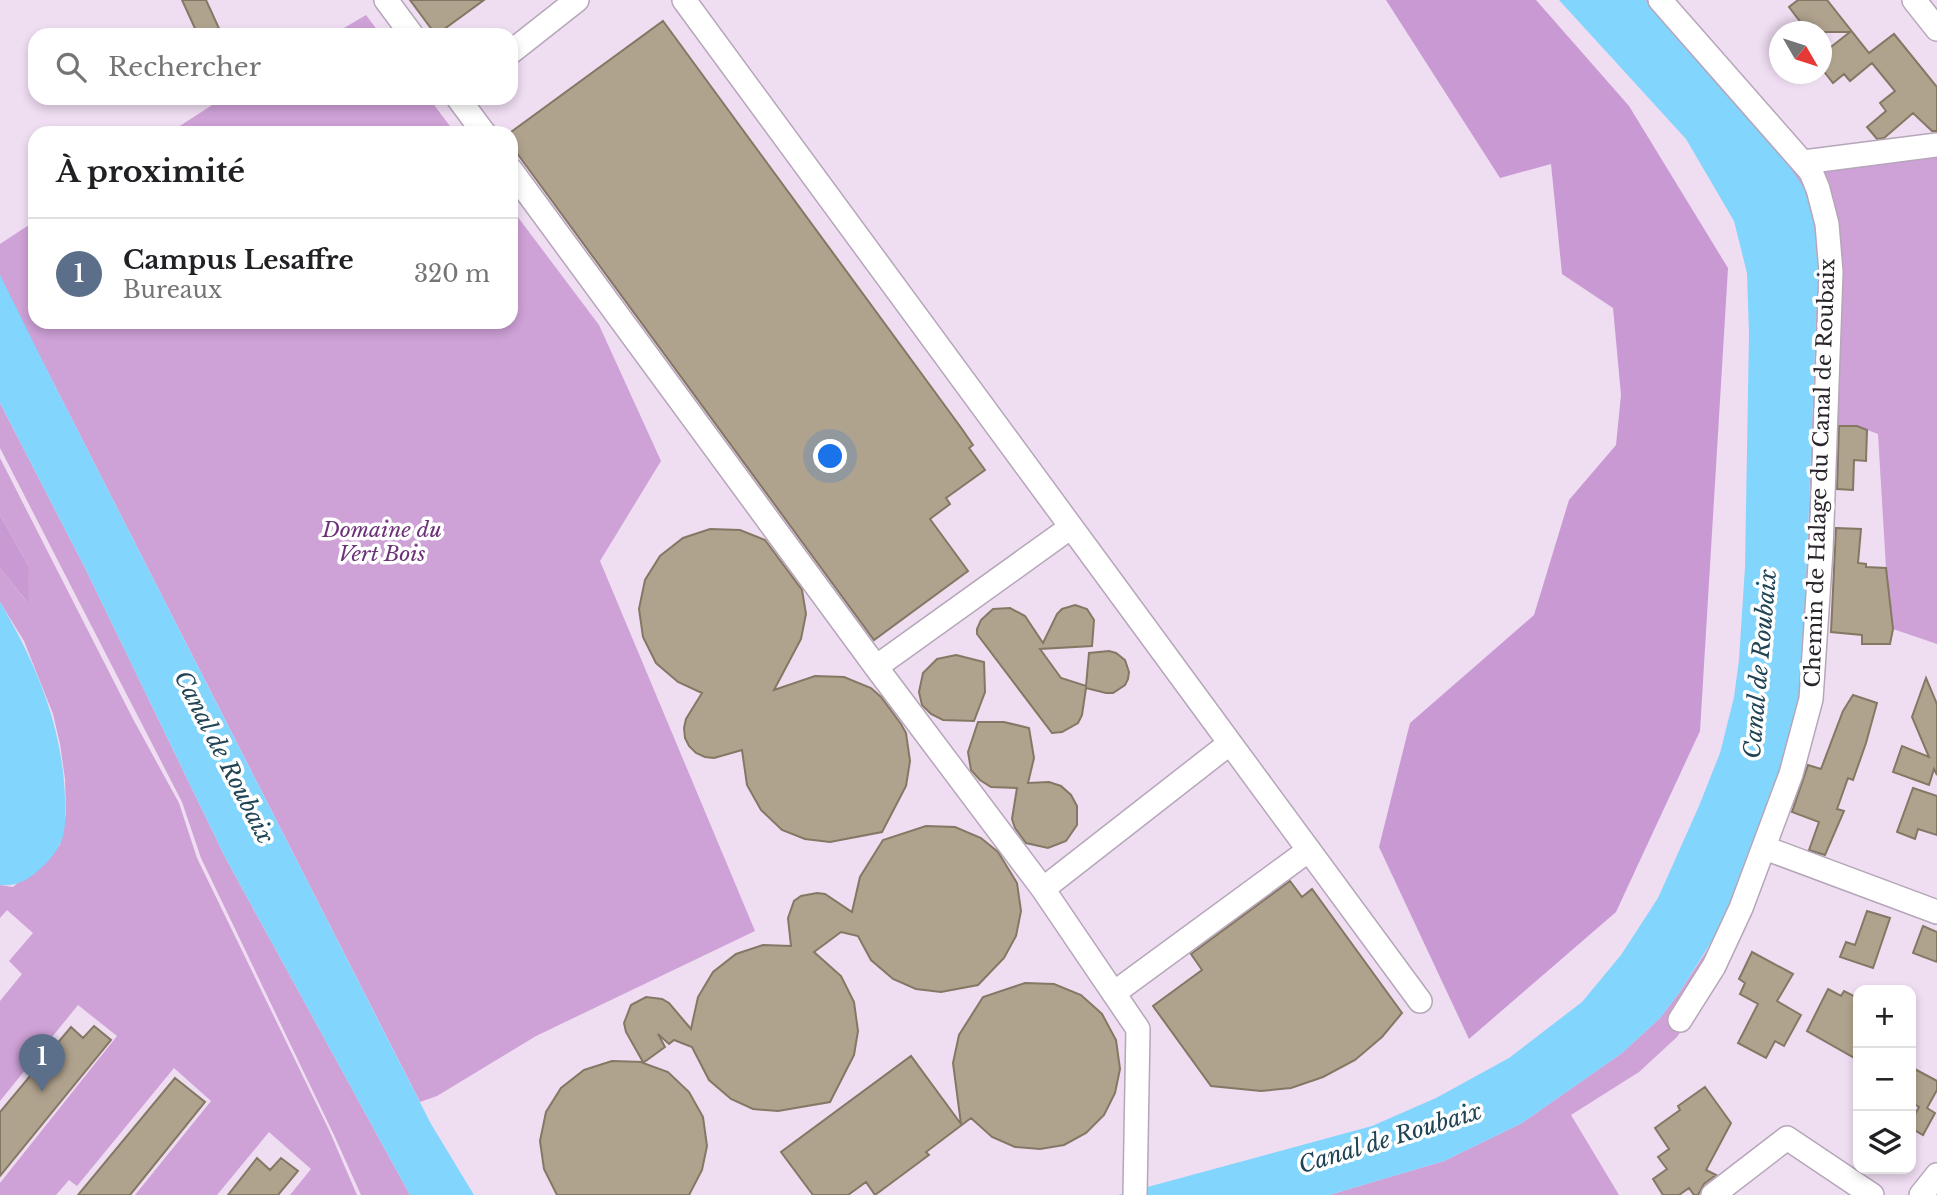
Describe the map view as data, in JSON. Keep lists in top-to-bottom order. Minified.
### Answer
{"streets":{"street":["Chemin de Halage du Canal de Roubaix"]},"water":["Canal de Roubaix"],"parks":["Domaine du Vert Bois"],"north":"bottom right","page":{"search":"Rechercher","heading":"À proximité","list":[{"mark":"1","name":"Campus Lesaffre","note":"Bureaux","value":"320 m"}],"map_buttons":["+","−"],"pins":"1"}}
